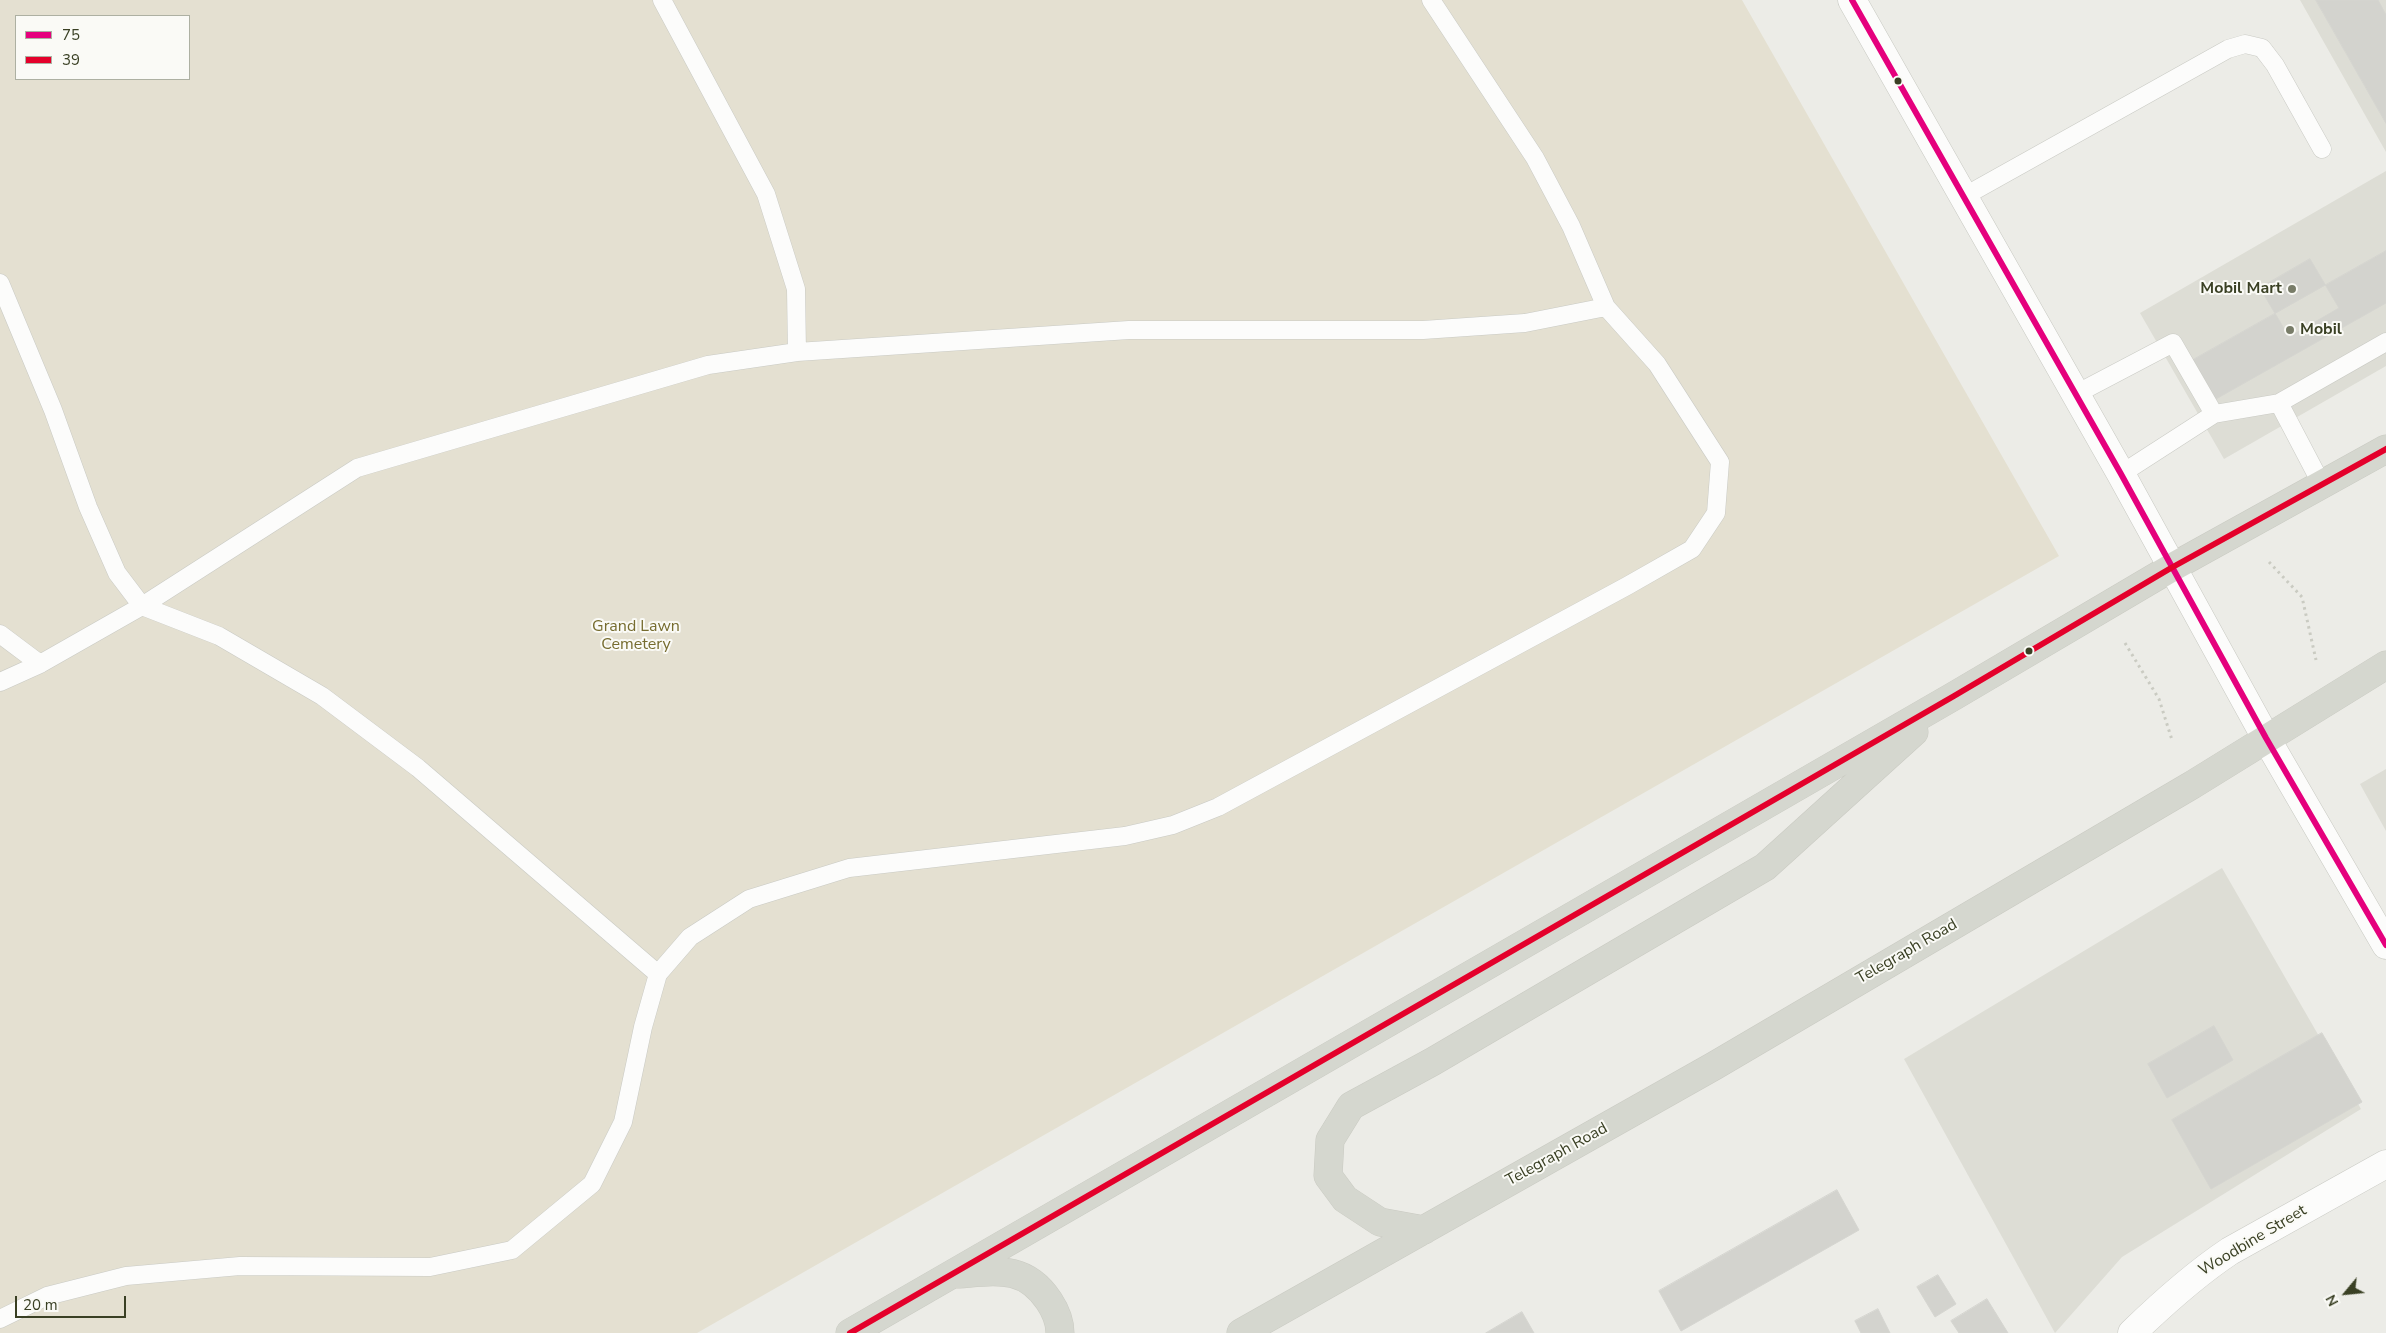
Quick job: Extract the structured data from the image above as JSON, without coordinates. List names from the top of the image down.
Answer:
{
  "streets": {
    "main road": ["Telegraph Road", "Woodbine Street"]
  },
  "parks": ["Grand Lawn Cemetery"],
  "places": ["Mobil Mart", "Mobil"],
  "lines": ["transit line 75", "transit line 39"],
  "legend": ["75", "39"],
  "scale_bar": "20 m",
  "north": "bottom left"
}
